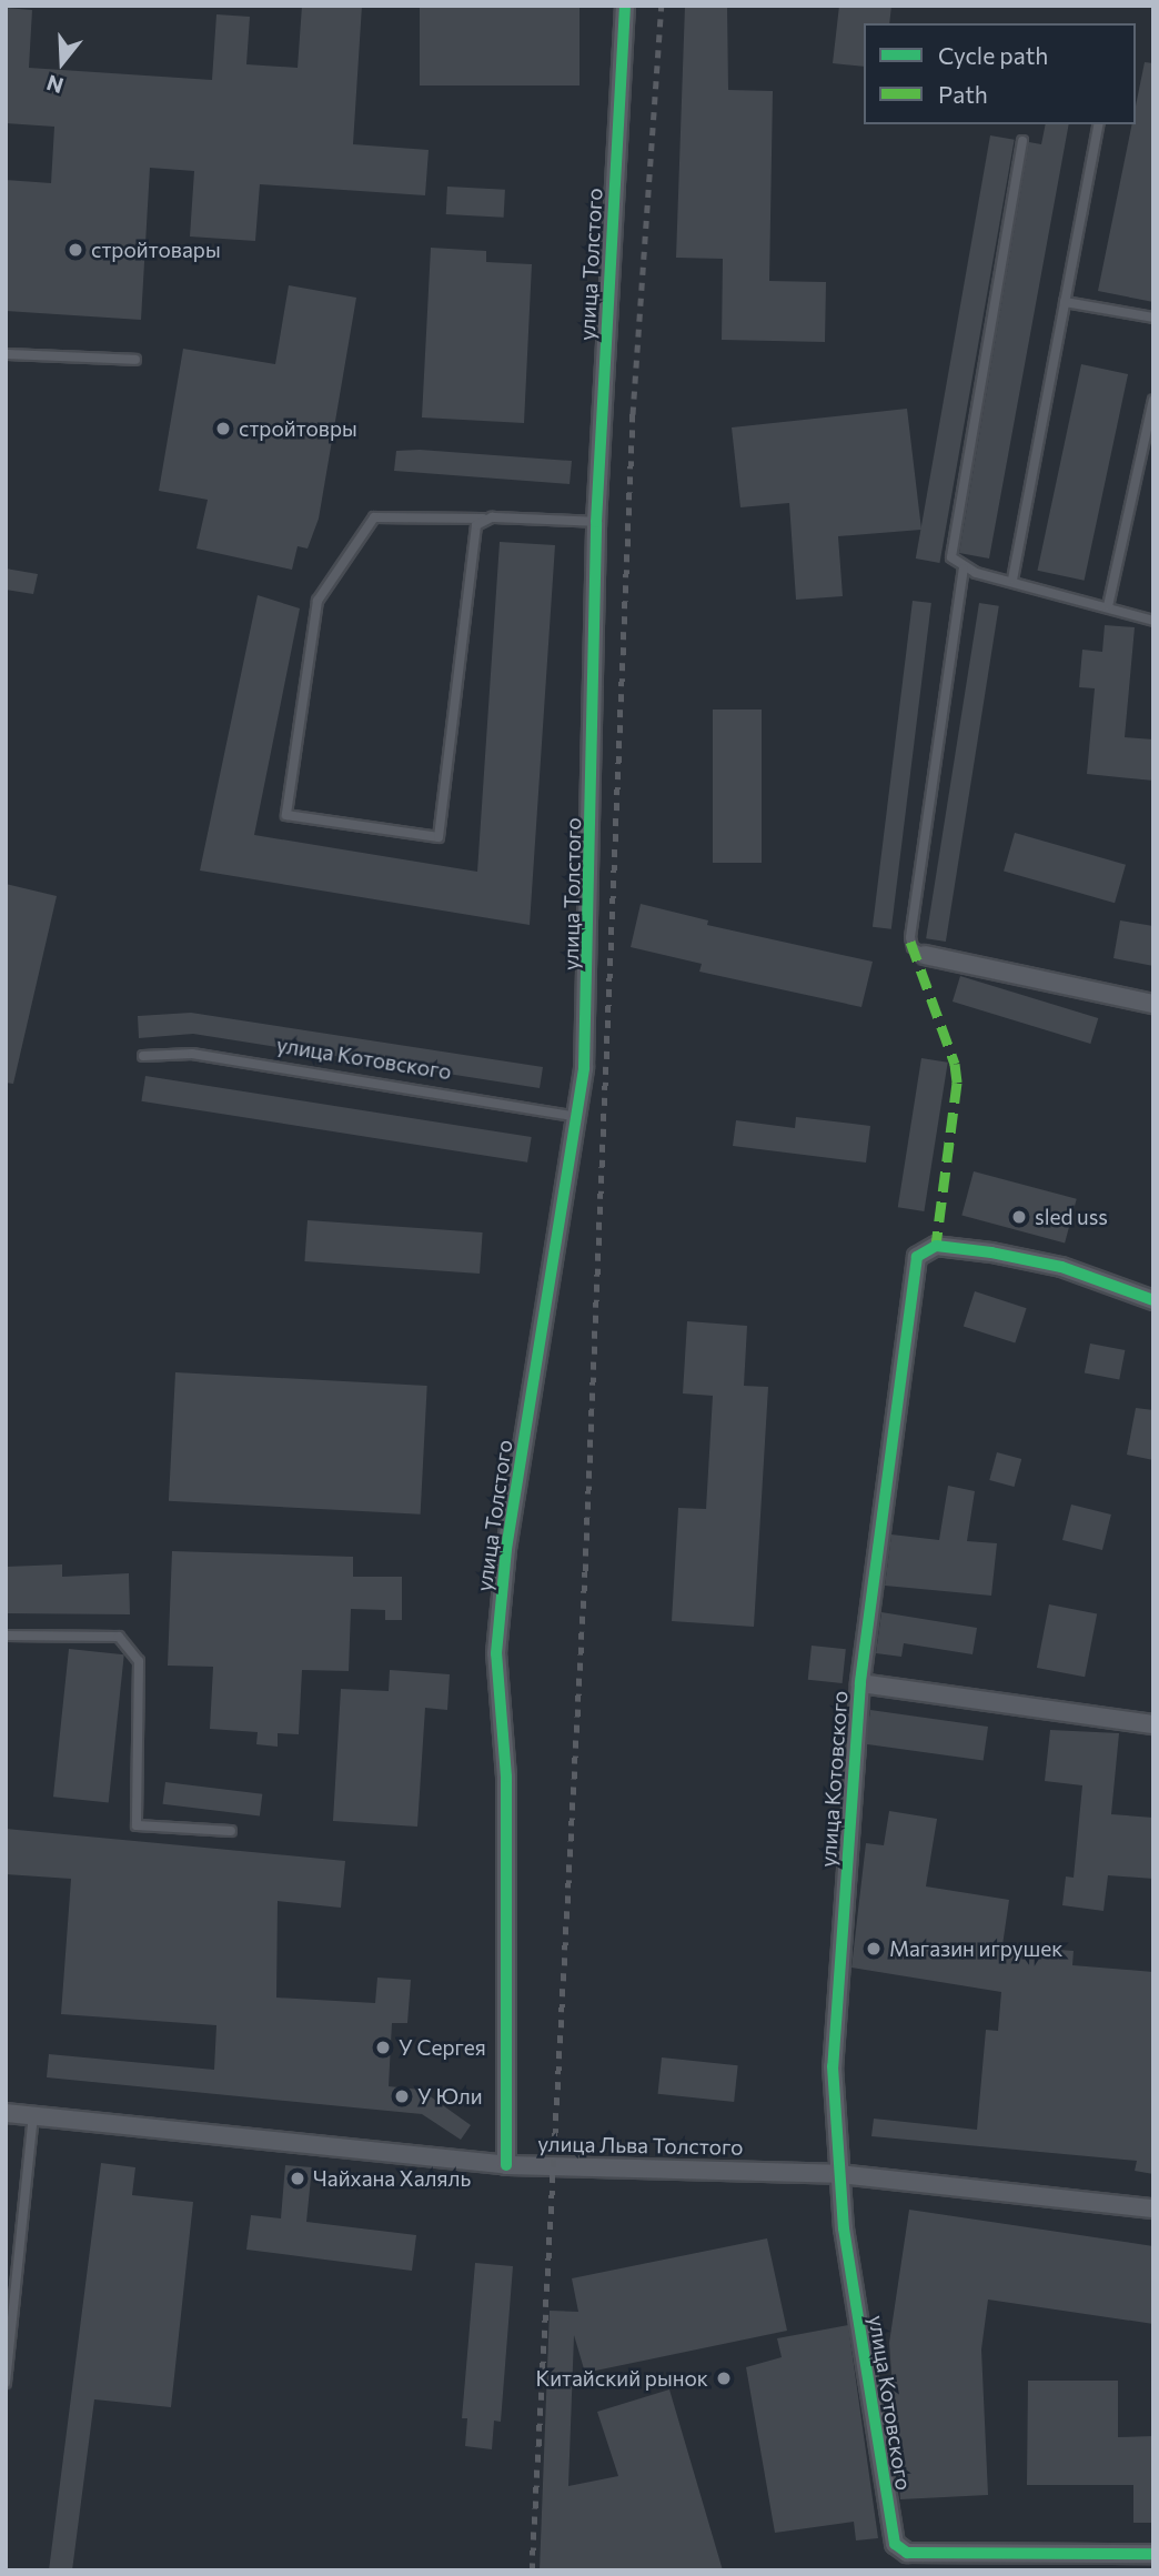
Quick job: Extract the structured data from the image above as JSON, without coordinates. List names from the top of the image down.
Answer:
{
  "streets": {
    "street": ["улица Толстого", "улица Котовского", "улица Льва Толстого"]
  },
  "crossings": [
    ["улица Толстого", "улица Котовского"],
    ["улица Толстого", "улица Льва Толстого"],
    ["улица Котовского", "улица Льва Толстого"]
  ],
  "places": [
    "стройтовары",
    "стройтовры",
    "sled uss",
    "Магазин игрушек",
    "У Сергея",
    "У Юли",
    "Чайхана Халяль",
    "Китайский рынок"
  ],
  "legend": ["Cycle path", "Path"],
  "north": "bottom"
}
